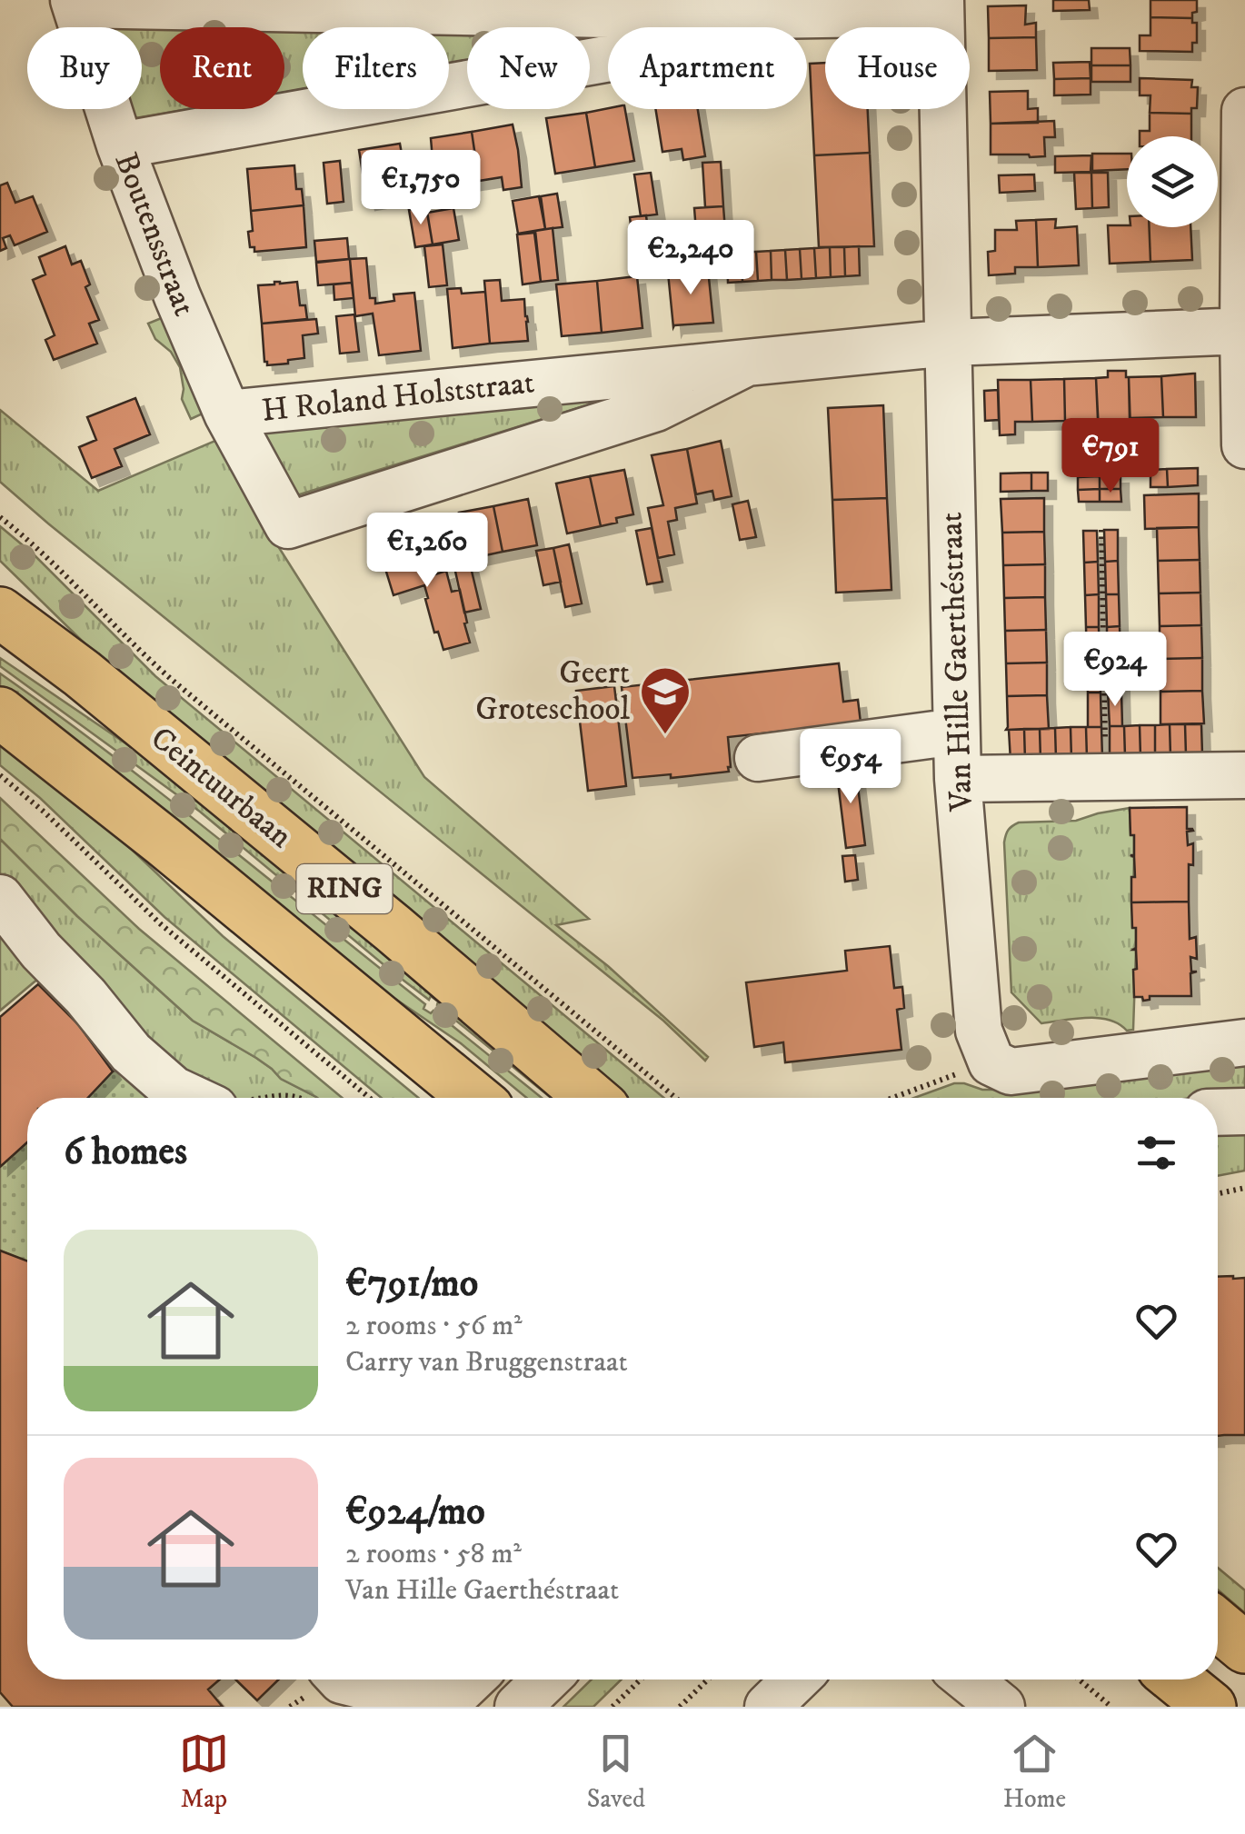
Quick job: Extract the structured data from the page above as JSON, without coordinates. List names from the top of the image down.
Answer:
{
  "streets": {
    "main road": ["Ceintuurbaan", "RING"],
    "street": ["Boutensstraat", "H Roland Holststraat", "Van Hille Gaerthéstraat"]
  },
  "crossings": [
    ["Boutensstraat", "H Roland Holststraat"],
    ["H Roland Holststraat", "Van Hille Gaerthéstraat"]
  ],
  "places": {
    "school or university": ["Geert Groteschool"]
  },
  "page": {
    "chip": [
      "Buy",
      "Rent",
      "Filters",
      "New",
      "Apartment",
      "House"
    ],
    "price": [
      "€1,750",
      "€2,240",
      "€791",
      "€1,260",
      "€924",
      "€954"
    ],
    "heading": "6 homes",
    "list": [
      {
        "name": "€791/mo",
        "note": "2 rooms · 56 m² · Carry van Bruggenstraat"
      },
      {
        "name": "€924/mo",
        "note": "2 rooms · 58 m² · Van Hille Gaerthéstraat"
      }
    ],
    "tabs": ["Map", "Saved", "Home"]
  }
}
